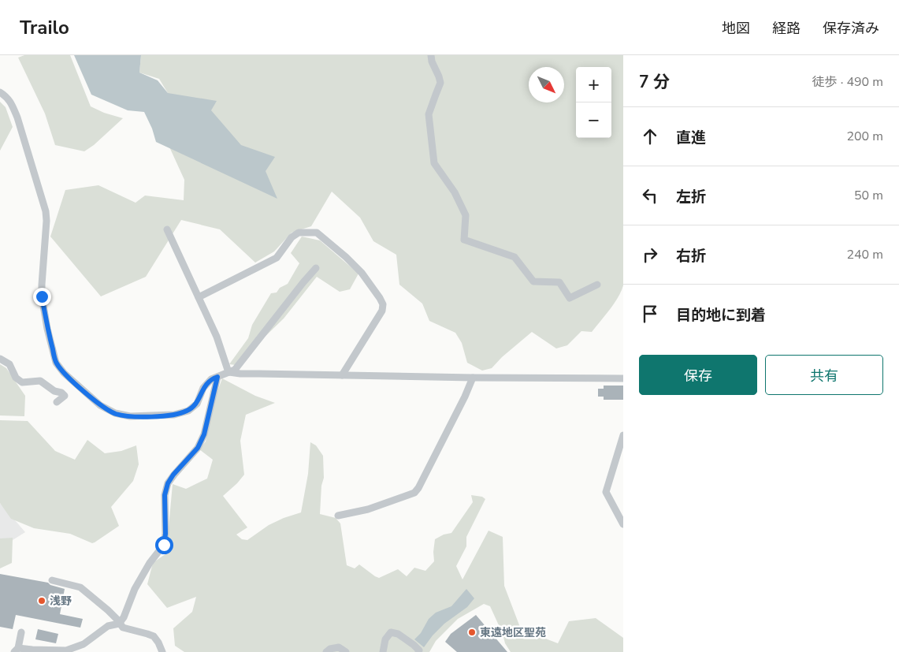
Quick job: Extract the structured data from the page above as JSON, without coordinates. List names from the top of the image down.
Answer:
{
  "places": ["浅野", "東遠地区聖苑"],
  "north": "bottom right",
  "page": {
    "header": "Trailo",
    "nav": ["地図", "経路", "保存済み"],
    "heading": ["7 分", "徒歩 · 490 m"],
    "map_buttons": ["+", "−"],
    "list": [
      ["直進", "200 m"],
      ["左折", "50 m"],
      ["右折", "240 m"],
      "目的地に到着"
    ],
    "buttons": ["保存", "共有"]
  }
}
